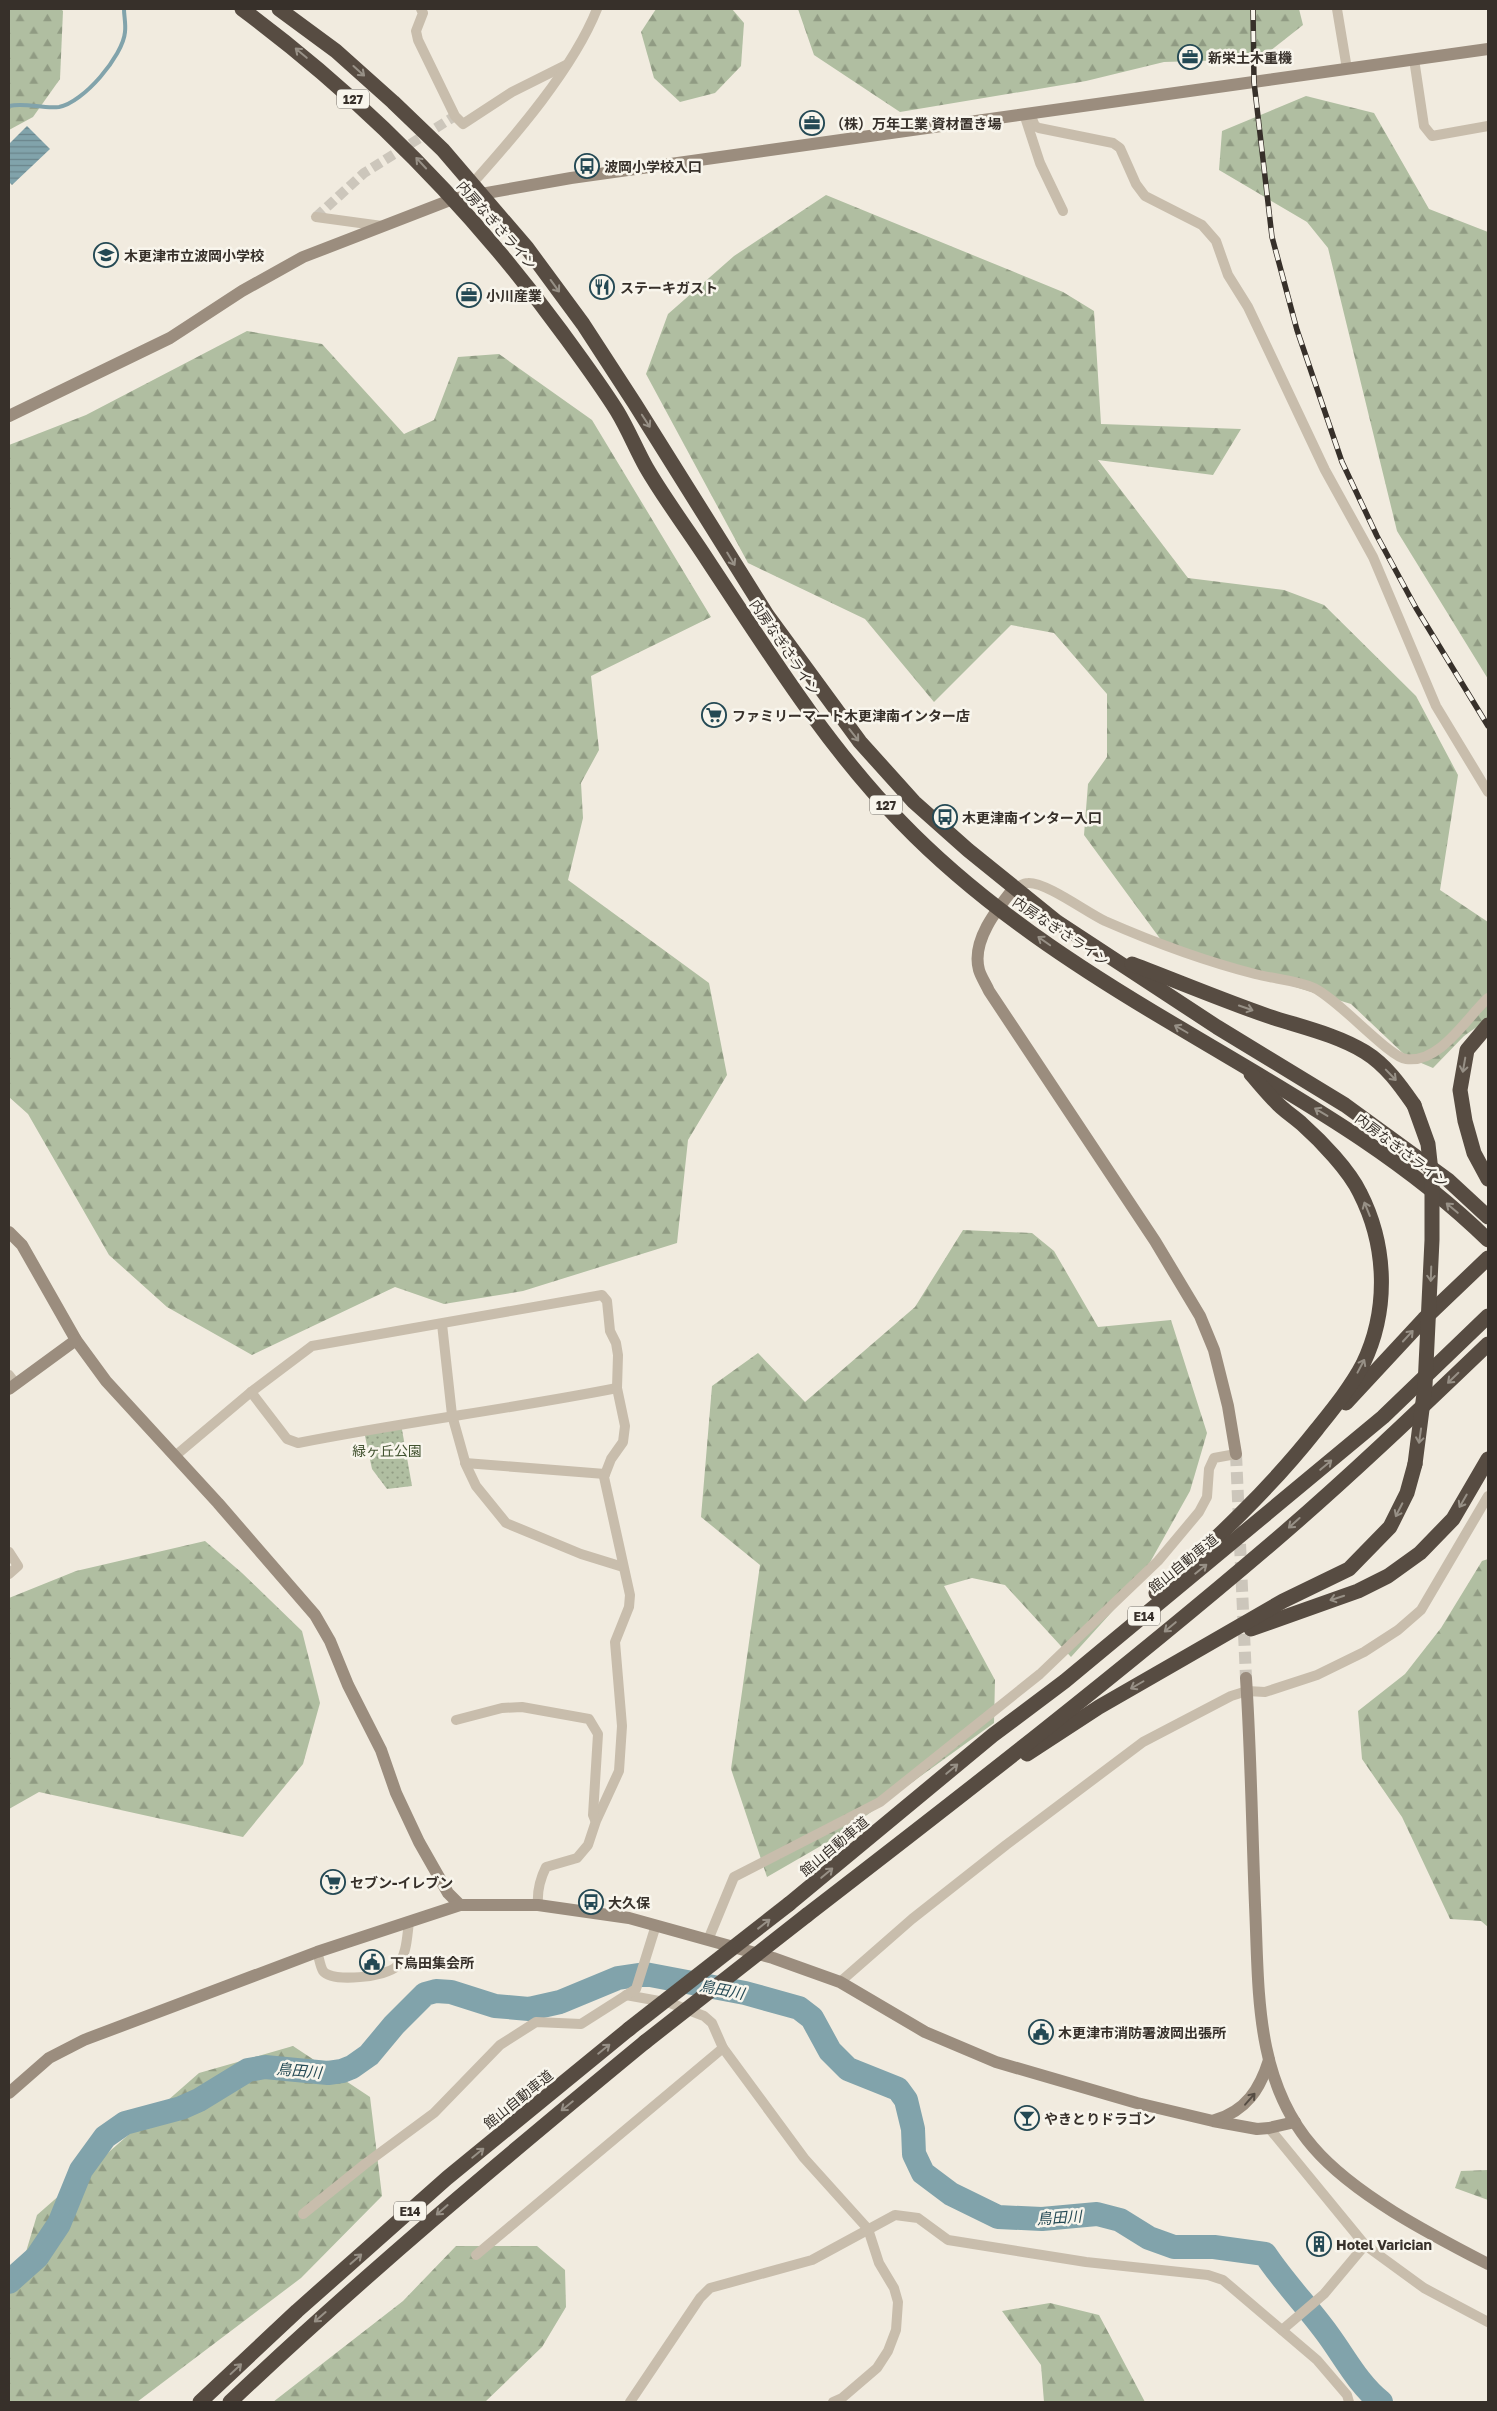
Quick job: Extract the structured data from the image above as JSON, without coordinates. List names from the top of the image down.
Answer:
{
  "streets": {
    "highway": [
      "127",
      "内房なぎさライン",
      "館山自動車道",
      "E14"
    ]
  },
  "water": ["鳥田川"],
  "parks": ["緑ヶ丘公園"],
  "places": {
    "office": ["新栄土木重機", "（株）万年工業 資材置き場", "小川産業"],
    "bus stop": ["波岡小学校入口", "木更津南インター入口", "大久保"],
    "school or university": ["木更津市立波岡小学校"],
    "restaurant": ["ステーキガスト"],
    "supermarket": ["ファミリーマート木更津南インター店", "セブン-イレブン"],
    "public building": ["下烏田集会所", "木更津市消防署波岡出張所"],
    "bar": ["やきとりドラゴン"],
    "building": ["Hotel Varician"]
  }
}
